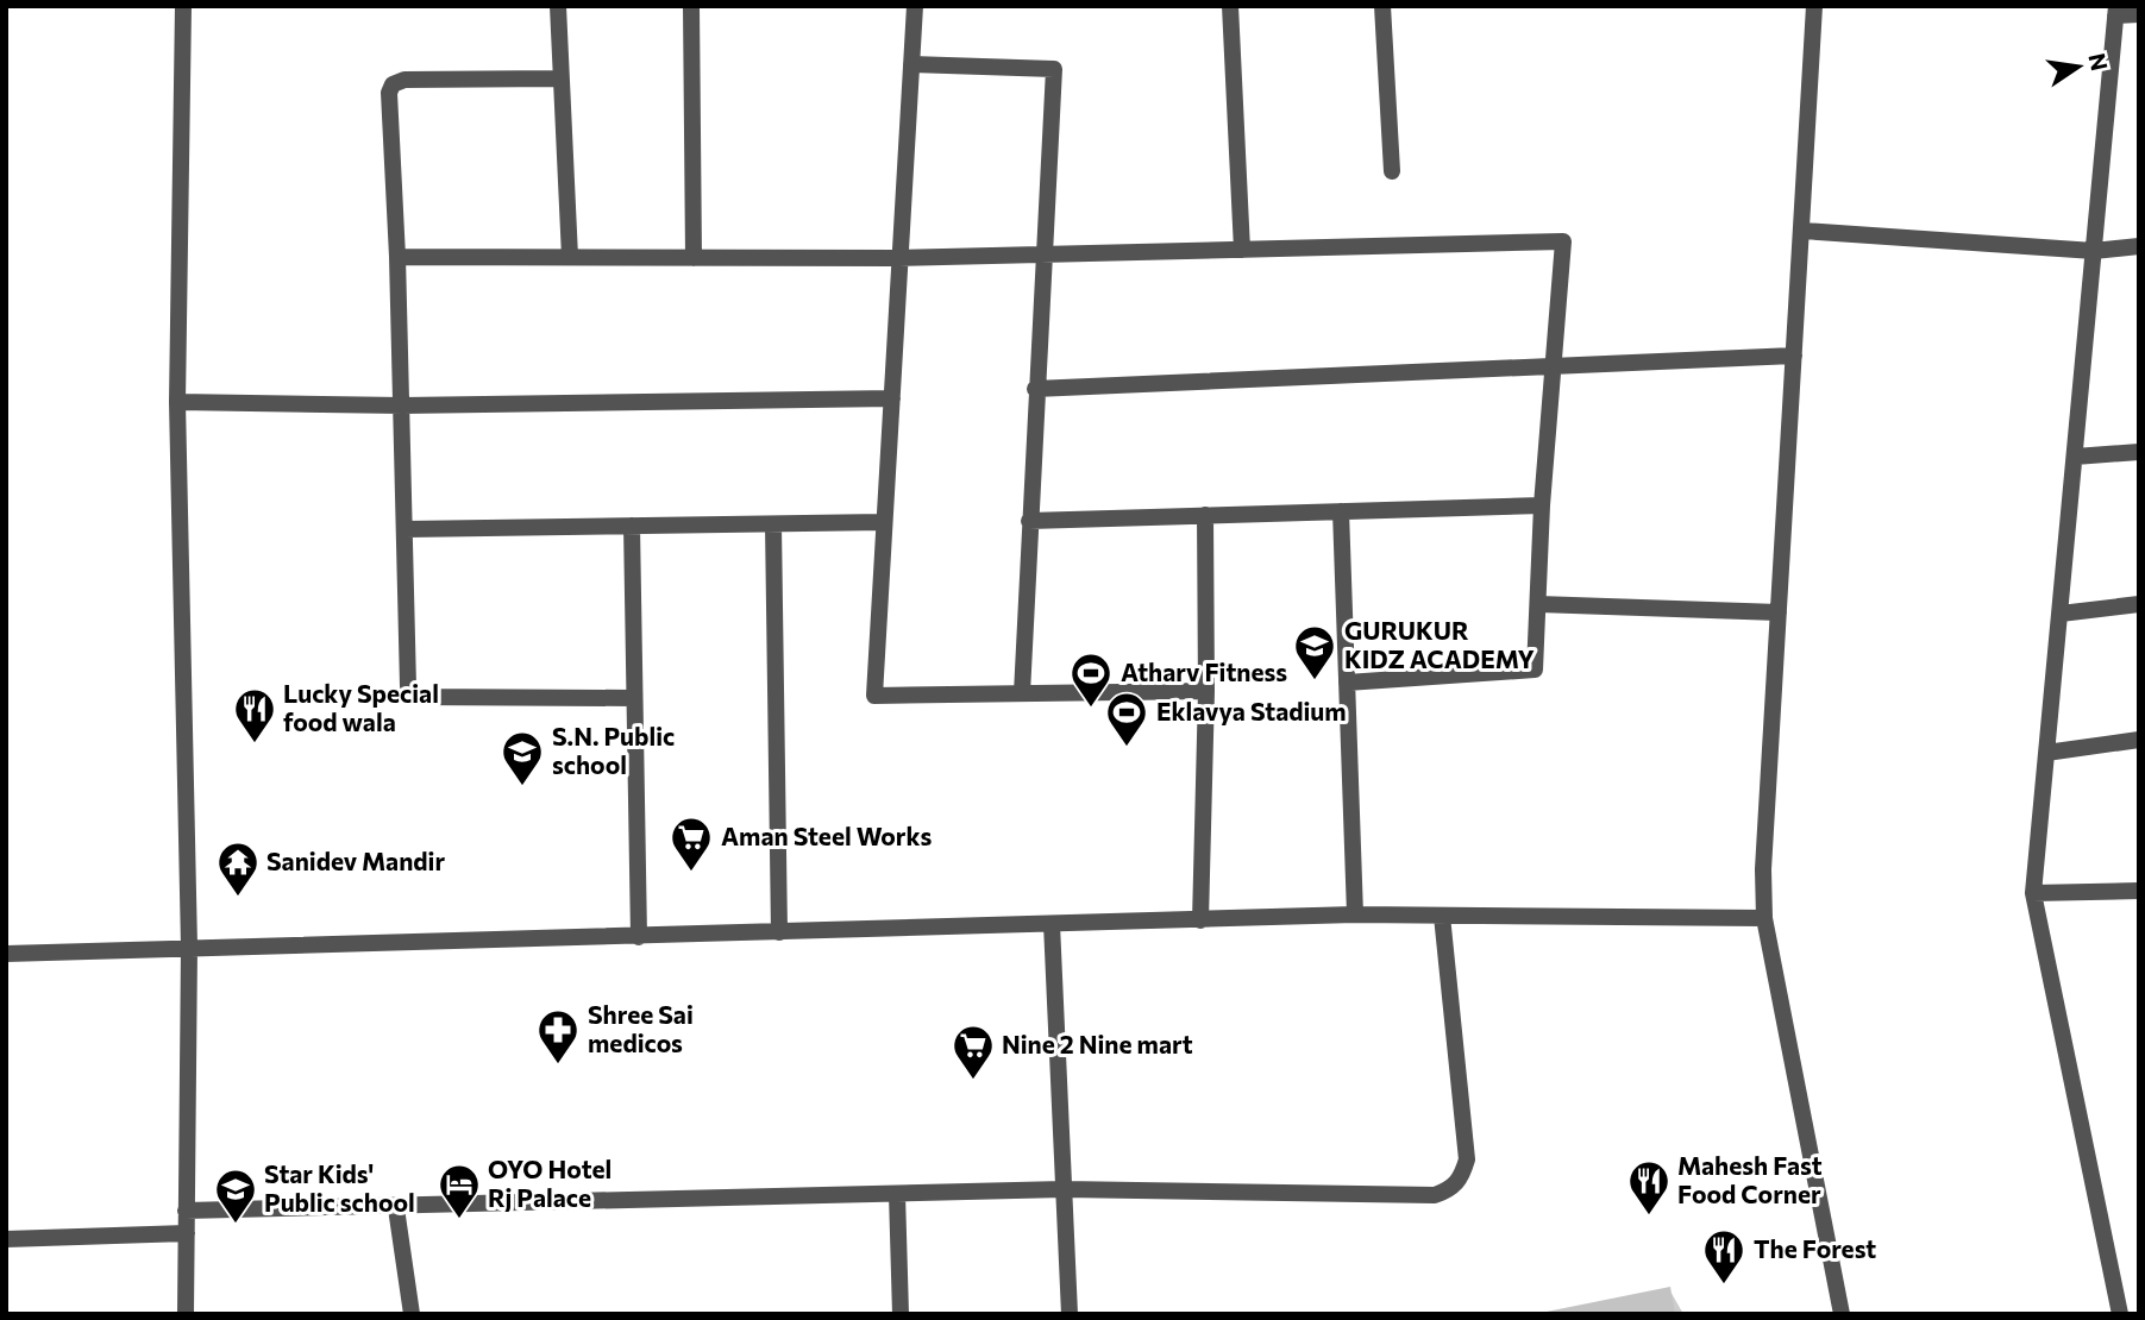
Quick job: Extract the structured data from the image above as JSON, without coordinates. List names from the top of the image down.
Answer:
{
  "places": {
    "school or university": ["GURUKUR KIDZ ACADEMY", "S.N. Public school", "Star Kids' Public school"],
    "sports": ["Atharv Fitness", "Eklavya Stadium"],
    "restaurant": ["Lucky Special food wala", "Mahesh Fast Food Corner", "The Forest"],
    "supermarket": ["Aman Steel Works", "Nine 2 Nine mart"],
    "temple": ["Sanidev Mandir"],
    "pharmacy": ["Shree Sai medicos"],
    "hotel": ["OYO Hotel Rj Palace"]
  },
  "north": "right"
}
